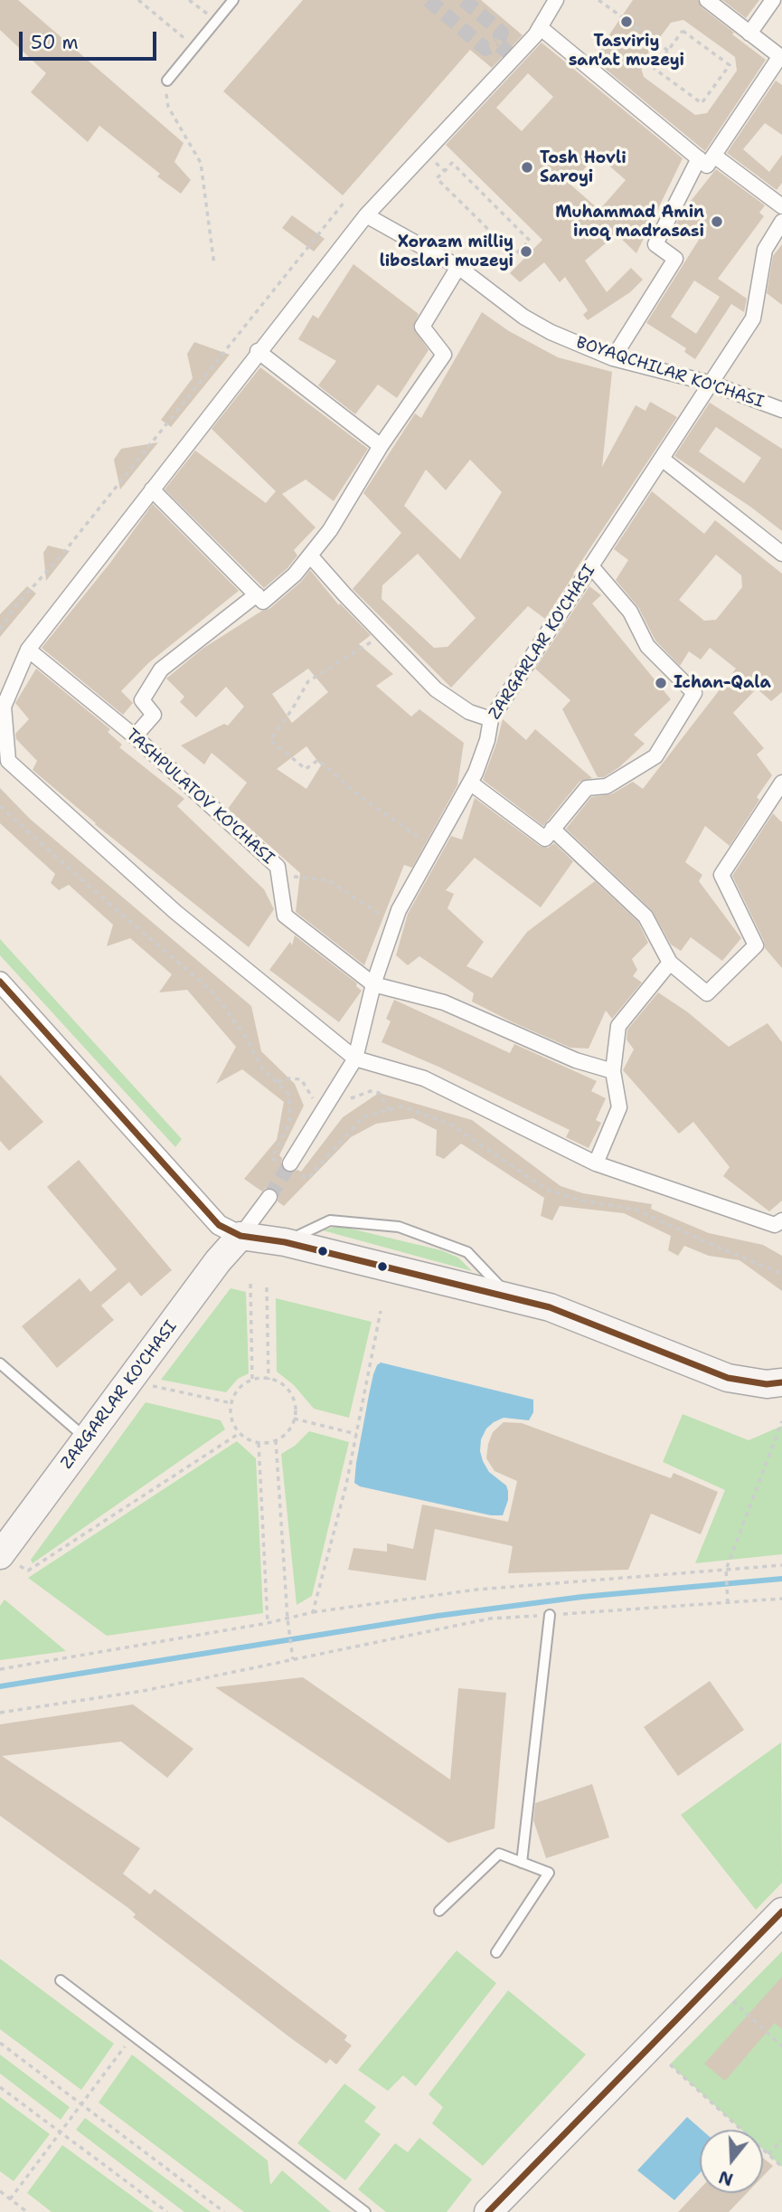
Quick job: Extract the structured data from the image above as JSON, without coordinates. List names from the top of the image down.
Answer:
{
  "streets": {
    "main road": ["ZARGARLAR KO'CHASI"],
    "street": ["BOYAQCHILAR KO'CHASI", "TASHPULATOV KO'CHASI"]
  },
  "crossings": [
    ["BOYAQCHILAR KO'CHASI", "ZARGARLAR KO'CHASI"],
    ["ZARGARLAR KO'CHASI", "TASHPULATOV KO'CHASI"]
  ],
  "places": [
    "Tasviriy san'at muzeyi",
    "Tosh Hovli Saroyi",
    "Muhammad Amin inoq madrasasi",
    "Xorazm milliy liboslari muzeyi",
    "Ichan-Qala"
  ],
  "scale_bar": "50 m",
  "north": "bottom"
}
